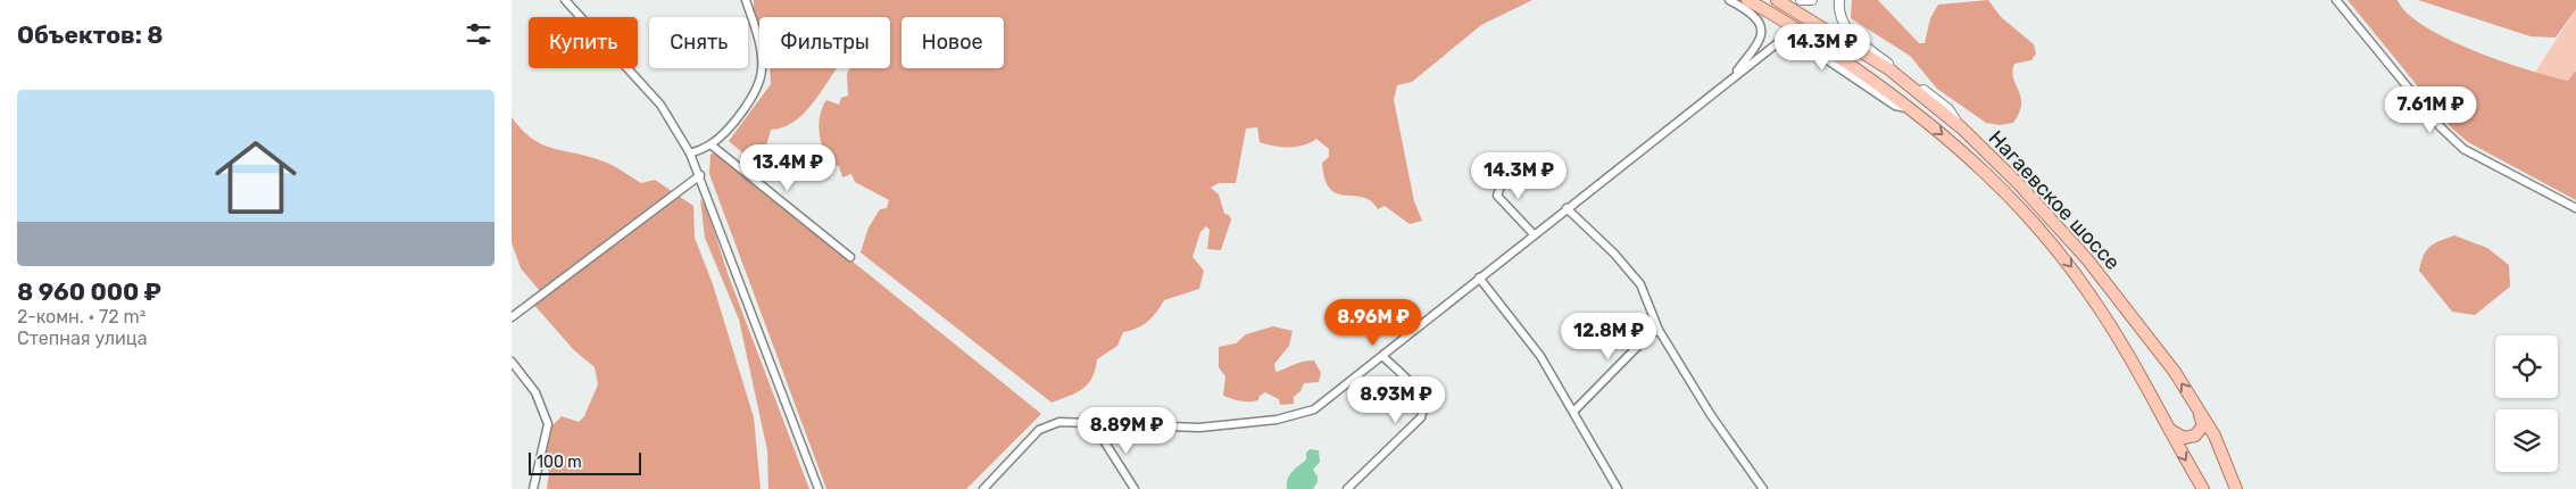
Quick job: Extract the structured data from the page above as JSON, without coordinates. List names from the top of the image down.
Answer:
{
  "streets": {
    "main road": ["Нагаевское шоссе"]
  },
  "scale_bar": "100 m",
  "page": {
    "heading": "Объектов: 8",
    "chip": [
      "Купить",
      "Снять",
      "Фильтры",
      "Новое"
    ],
    "price": [
      "14.3M ₽",
      "7.61M ₽",
      "13.4M ₽",
      "14.3M ₽",
      "8.96M ₽",
      "12.8M ₽",
      "8.93M ₽",
      "8.89M ₽"
    ],
    "list": [
      {
        "name": "8 960 000 ₽",
        "note": "2-комн. · 72 m² · Степная улица"
      }
    ],
    "scale": "100 m"
  }
}
